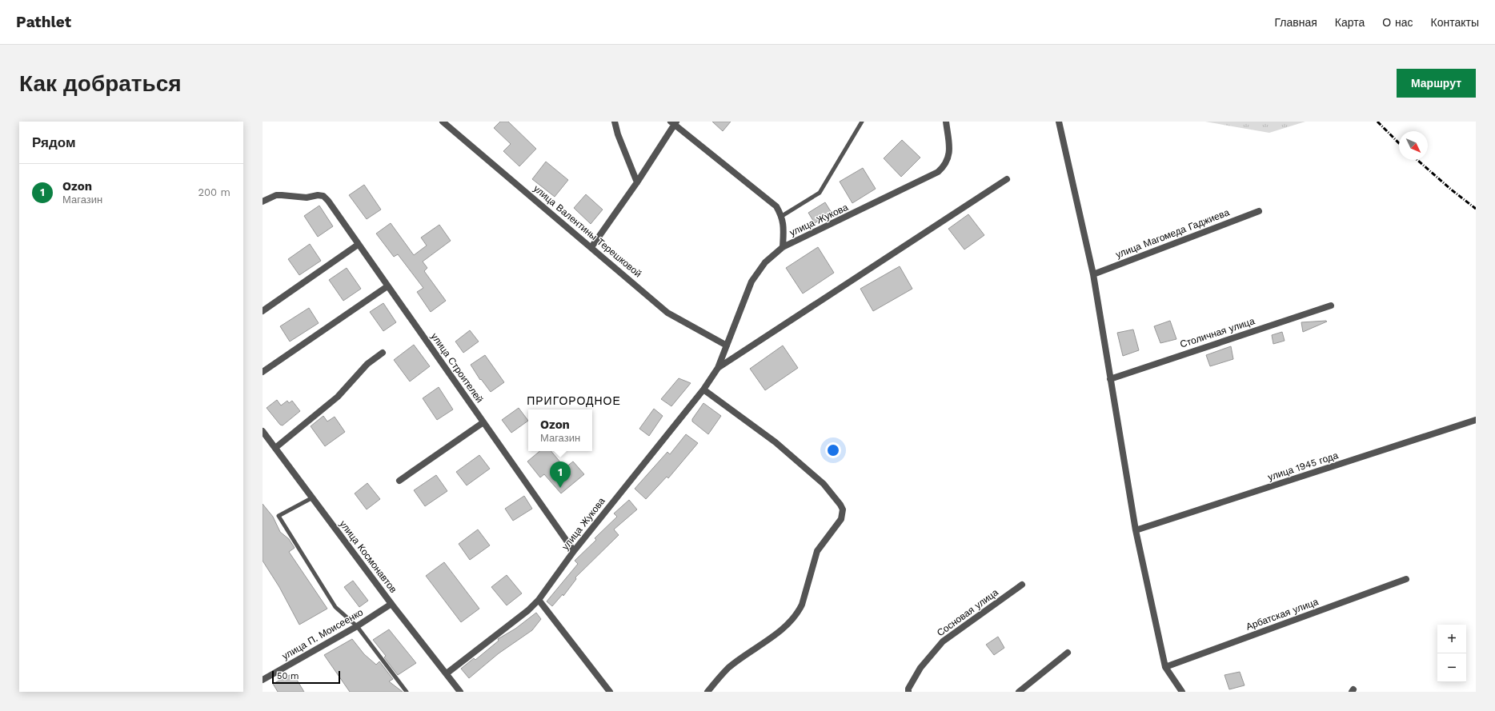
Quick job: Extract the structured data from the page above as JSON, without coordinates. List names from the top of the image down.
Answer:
{
  "streets": {
    "street": [
      "улица Жукова",
      "улица Валентины Терешковой",
      "улица Магомеда Гаджиева",
      "Столичная улица",
      "улица Строителей",
      "улица 1945 года",
      "улица Космонавтов",
      "Сосновая улица",
      "Арбатская улица",
      "улица П. Моисеенко"
    ]
  },
  "crossings": [
    ["улица Жукова", "улица Валентины Терешковой"],
    ["улица Жукова", "улица Строителей"],
    ["улица Жукова", "улица Космонавтов"],
    ["улица Космонавтов", "улица П. Моисеенко"]
  ],
  "districts": ["ПРИГОРОДНОЕ"],
  "scale_bar": "50 m",
  "north": "bottom right",
  "page": {
    "header": "Pathlet",
    "nav": [
      "Главная",
      "Карта",
      "О нас",
      "Контакты"
    ],
    "buttons": "Маршрут",
    "title": "Как добраться",
    "heading": "Рядом",
    "list": [
      {
        "mark": "1",
        "name": "Ozon",
        "note": "Магазин",
        "value": "200 m"
      }
    ],
    "popup": ["Ozon", "Магазин"],
    "pins": "1",
    "map_buttons": ["+", "−"],
    "scale": "50 m"
  }
}
